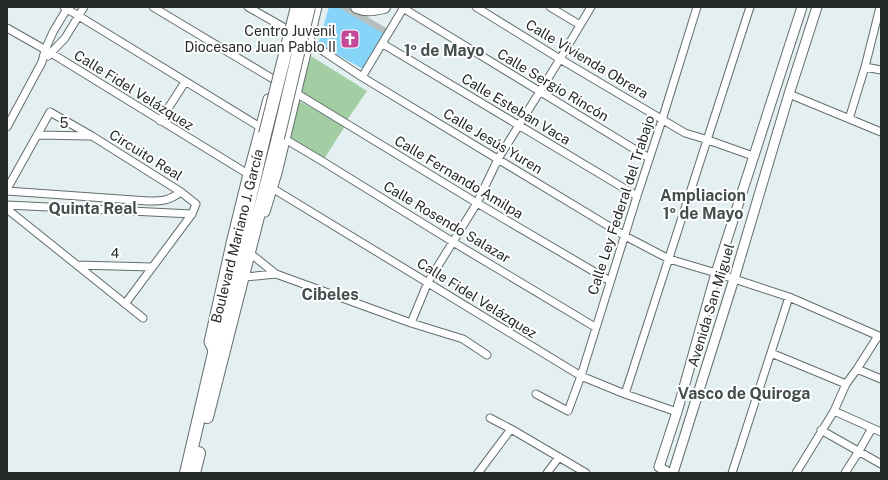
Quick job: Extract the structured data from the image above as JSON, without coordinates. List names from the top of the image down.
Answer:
{
  "streets": {
    "main road": ["Boulevard Mariano J. García"],
    "street": [
      "Calle Vivienda Obrera",
      "Calle Sergio Rincón",
      "Calle Fidel Velázquez",
      "Calle Esteban Vaca",
      "5",
      "Calle Jesús Yuren",
      "Circuito Real",
      "Calle Fernando Amilpa",
      "Calle Ley Federal del Trabajo",
      "Calle Rosendo Salazar",
      "4",
      "Avenida San Miguel"
    ]
  },
  "crossings": [
    ["Calle Vivienda Obrera", "Calle Ley Federal del Trabajo"],
    ["Calle Vivienda Obrera", "Avenida San Miguel"],
    ["Calle Sergio Rincón", "Calle Ley Federal del Trabajo"],
    ["Calle Fidel Velázquez", "Calle Ley Federal del Trabajo"],
    ["Calle Fidel Velázquez", "Avenida San Miguel"],
    ["Calle Esteban Vaca", "Calle Ley Federal del Trabajo"],
    ["5", "Circuito Real"],
    ["Calle Jesús Yuren", "Calle Ley Federal del Trabajo"],
    ["Calle Jesús Yuren", "Avenida San Miguel"],
    ["Calle Fernando Amilpa", "Calle Ley Federal del Trabajo"],
    ["Calle Ley Federal del Trabajo", "Calle Rosendo Salazar"],
    ["Calle Rosendo Salazar", "Boulevard Mariano J. García"]
  ],
  "districts": [
    "1º de Mayo",
    "Ampliacion 1º de Mayo",
    "Quinta Real",
    "Cibeles",
    "Vasco de Quiroga"
  ],
  "places": {
    "church": ["Centro Juvenil Diocesano Juan Pablo II"]
  }
}
